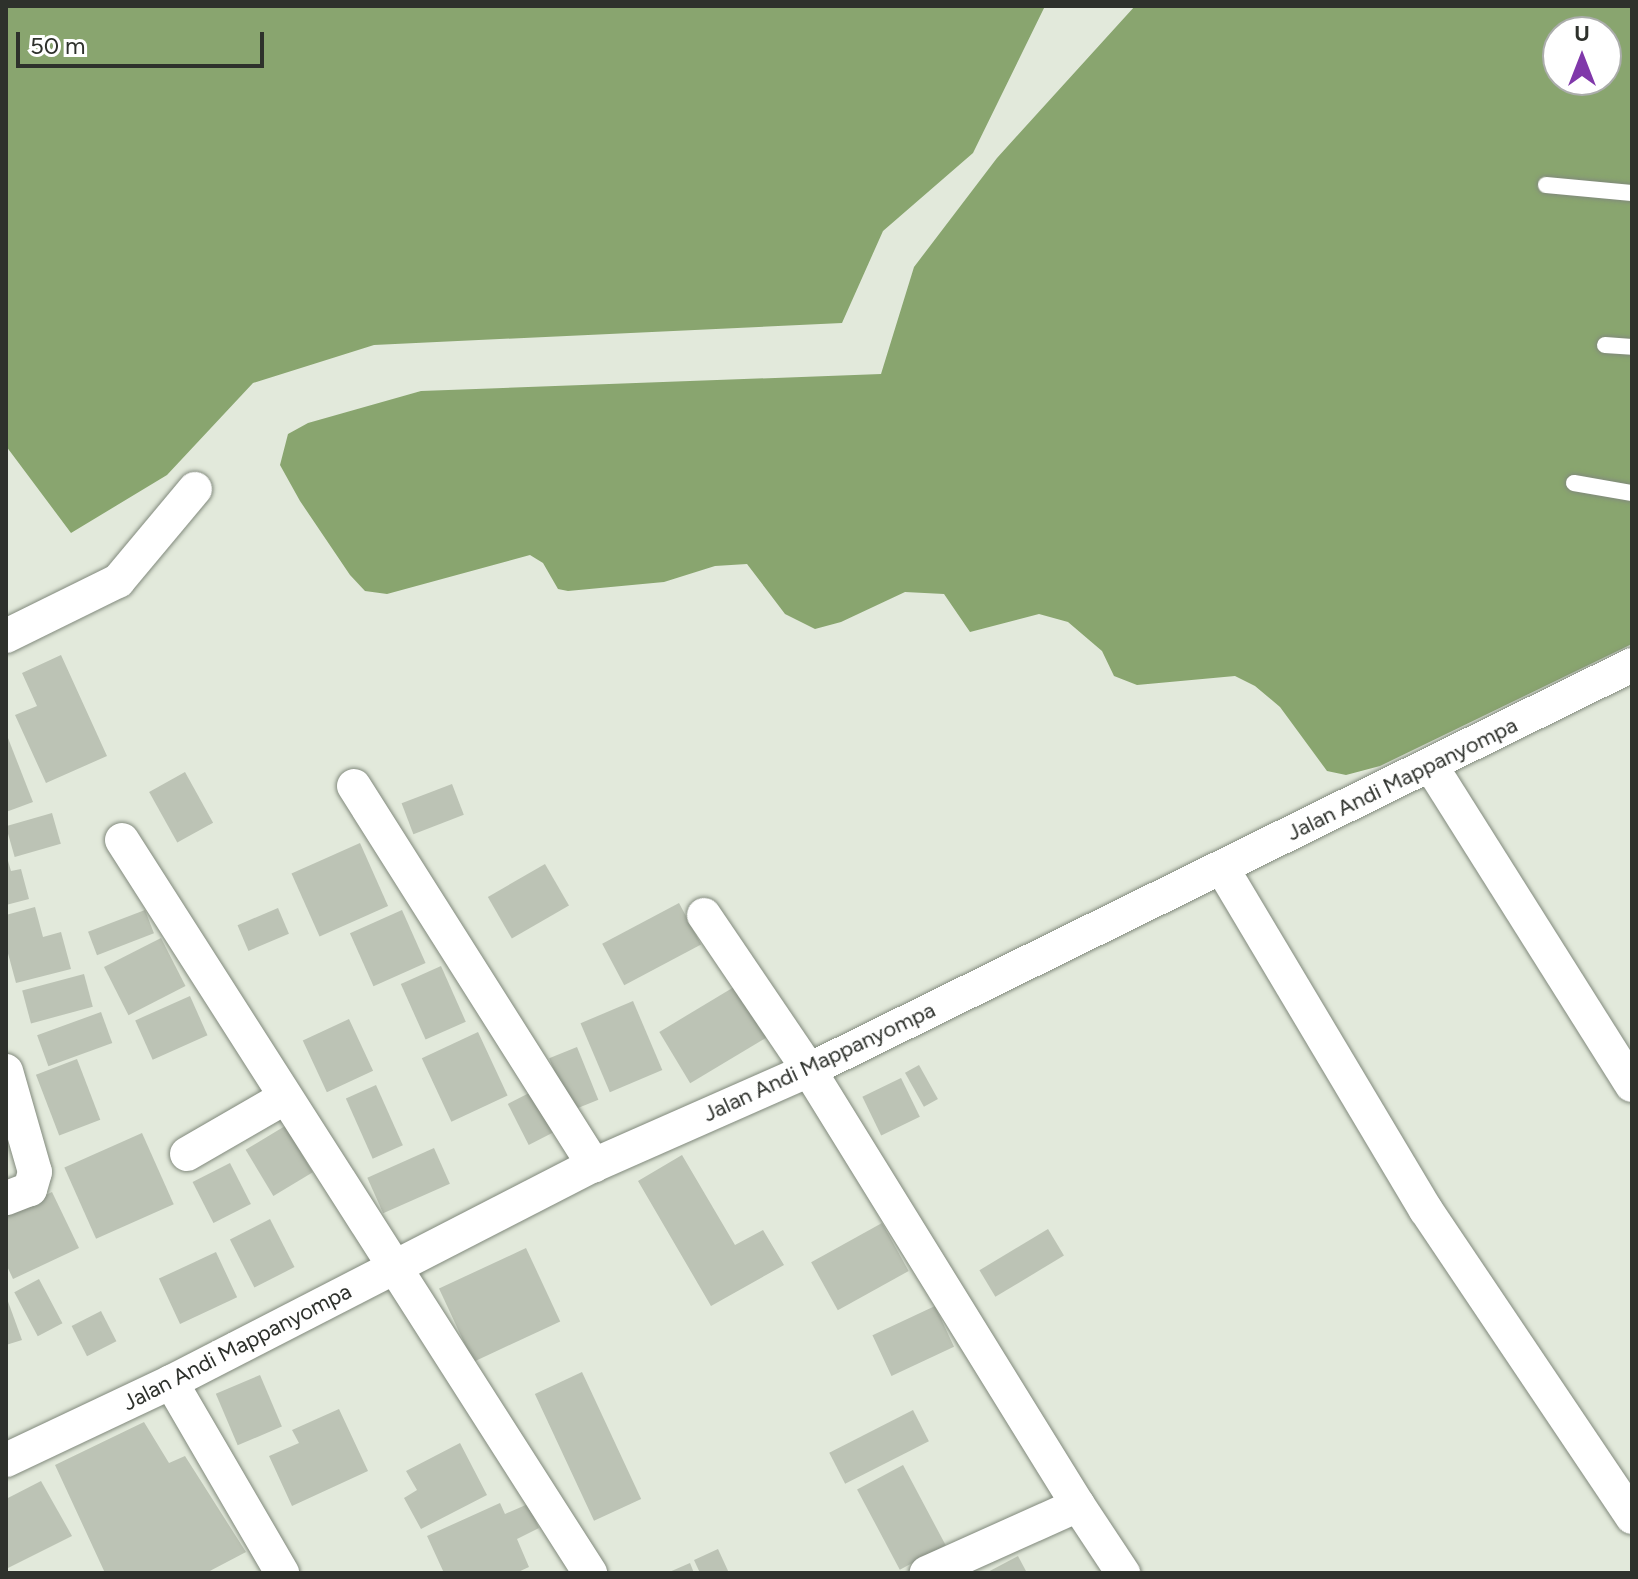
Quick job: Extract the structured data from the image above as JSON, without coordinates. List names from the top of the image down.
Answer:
{
  "streets": {
    "street": ["Jalan Andi Mappanyompa"]
  },
  "scale_bar": "50 m",
  "north": "top"
}
